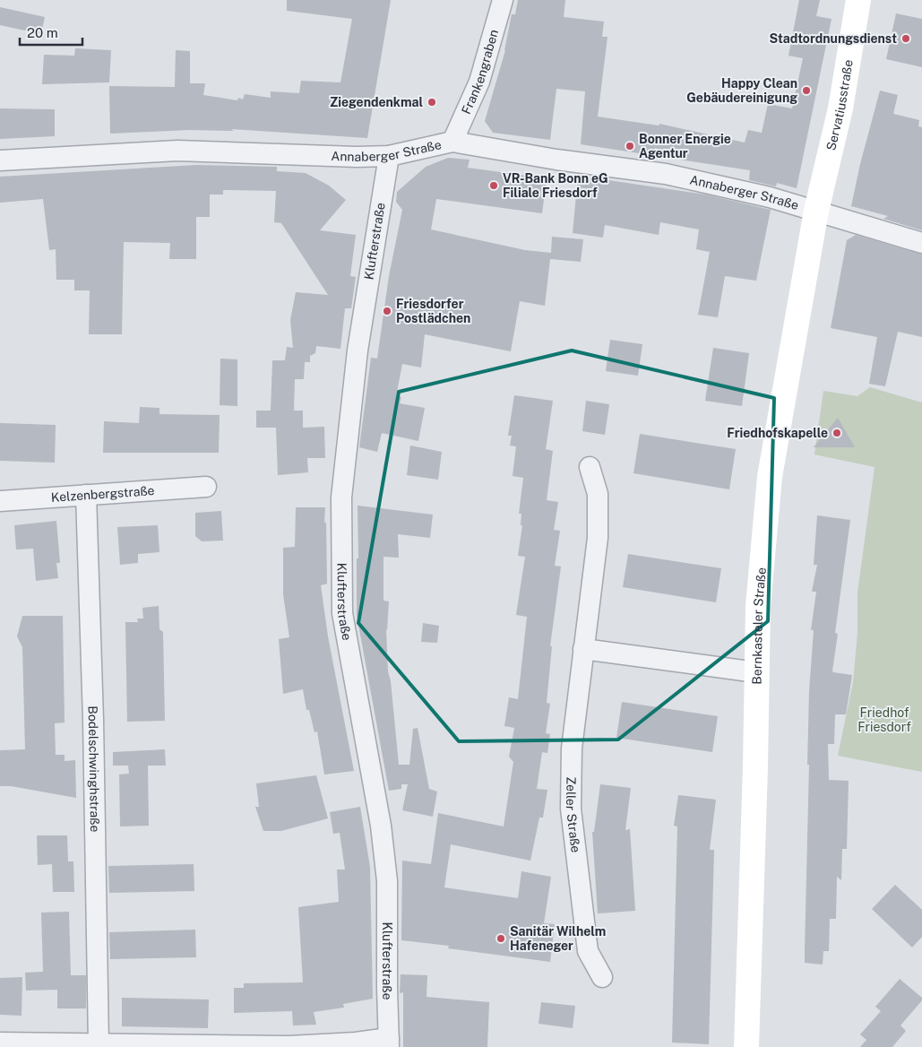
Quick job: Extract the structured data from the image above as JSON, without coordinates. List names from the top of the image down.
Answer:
{
  "streets": {
    "street": [
      "Frankengraben",
      "Servatiusstraße",
      "Annaberger Straße",
      "Klufterstraße",
      "Kelzenbergstraße",
      "Bernkasteler Straße",
      "Bodelschwinghstraße",
      "Zeller Straße"
    ]
  },
  "crossings": [
    ["Frankengraben", "Annaberger Straße"],
    ["Servatiusstraße", "Annaberger Straße"],
    ["Servatiusstraße", "Bernkasteler Straße"],
    ["Annaberger Straße", "Klufterstraße"],
    ["Annaberger Straße", "Bernkasteler Straße"],
    ["Kelzenbergstraße", "Bodelschwinghstraße"]
  ],
  "parks": ["Friedhof Friesdorf"],
  "places": [
    "Stadtordnungsdienst",
    "Happy Clean Gebäudereinigung",
    "Ziegendenkmal",
    "Bonner Energie Agentur",
    "VR-Bank Bonn eG Filiale Friesdorf",
    "Friesdorfer Postlädchen",
    "Friedhofskapelle",
    "Sanitär Wilhelm Hafeneger"
  ],
  "scale_bar": "20 m"
}
